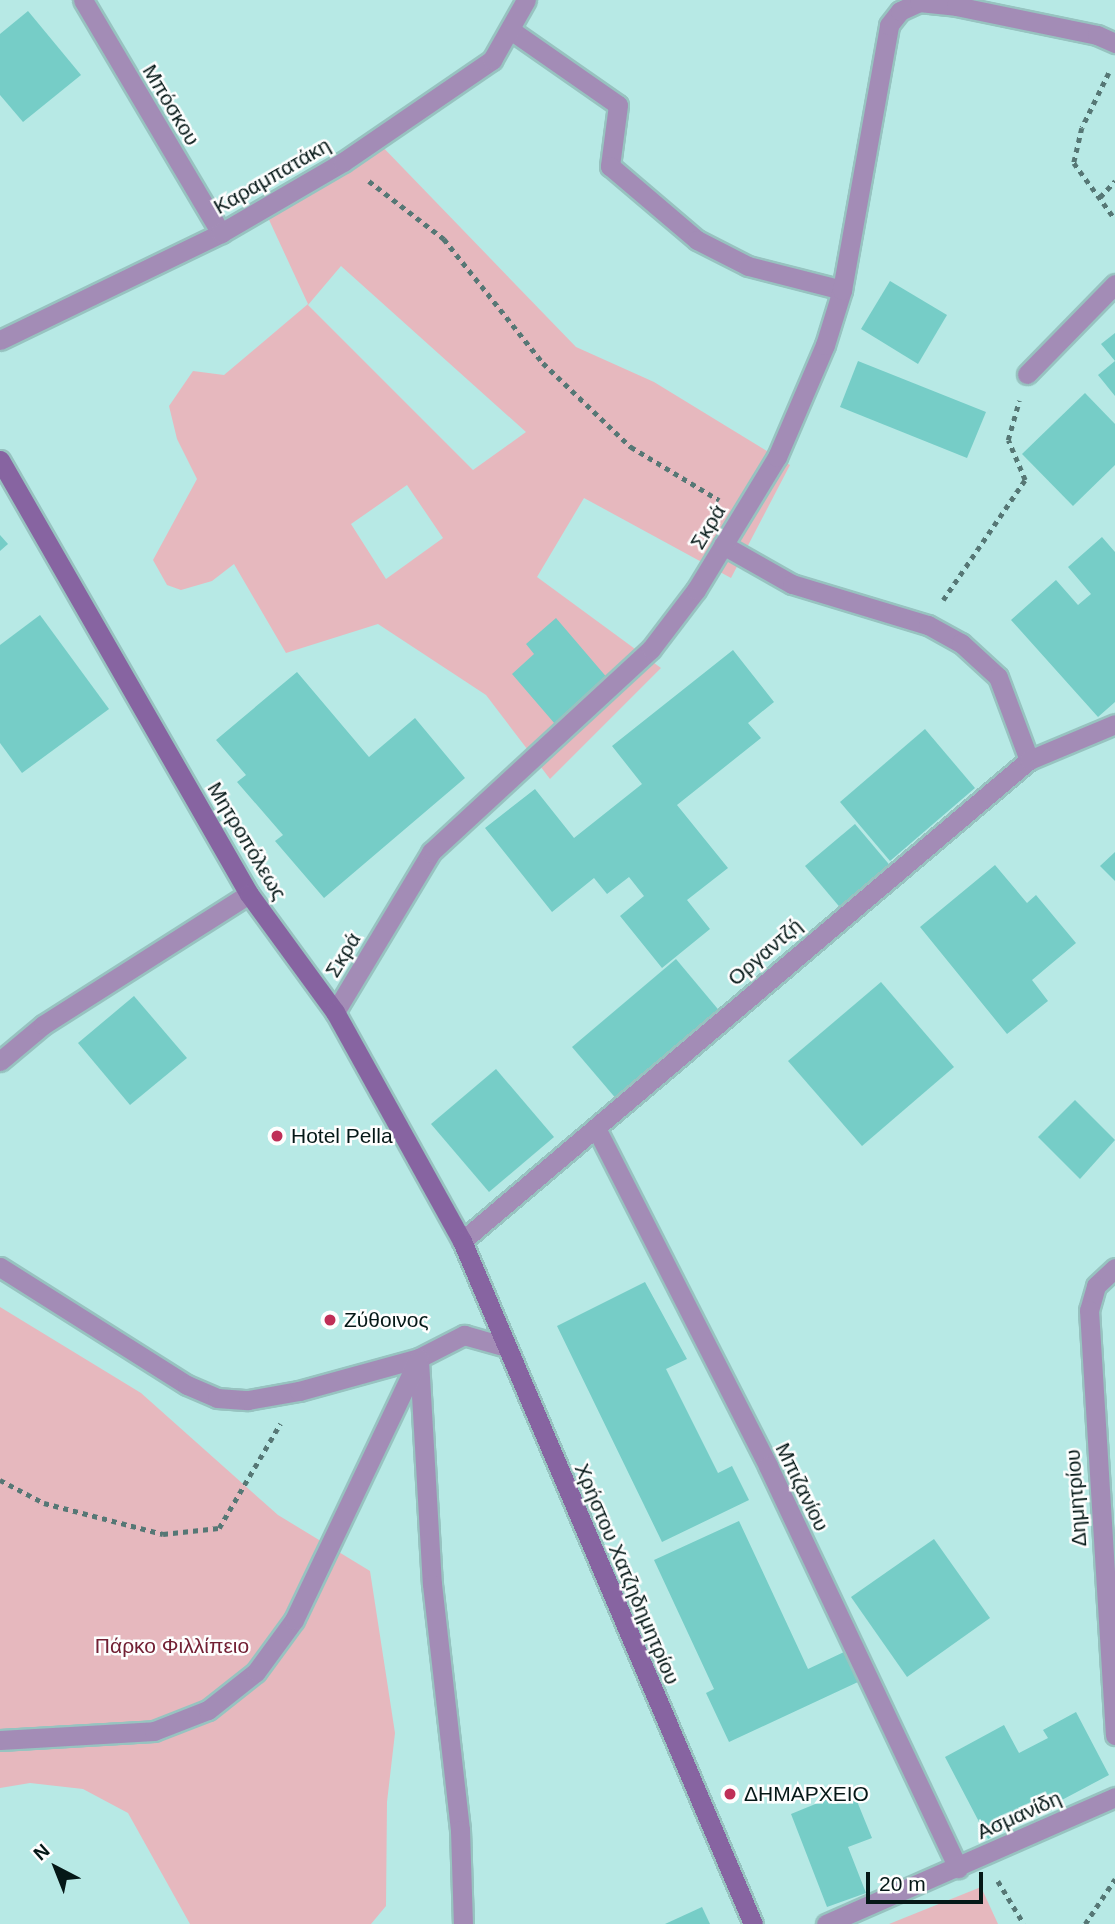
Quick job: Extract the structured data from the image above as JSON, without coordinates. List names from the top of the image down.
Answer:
{
  "streets": {
    "main road": ["Μητροπόλεως", "Χρήστου Χατζηδημητρίου"],
    "street": [
      "Μπόσκου",
      "Καραμπατάκη",
      "Σκρά",
      "Οργαντζή",
      "Μπιζανίου",
      "Δημητρίου",
      "Ασμανίδη"
    ]
  },
  "crossings": [
    ["Μπόσκου", "Καραμπατάκη"],
    ["Σκρά", "Μητροπόλεως"],
    ["Μητροπόλεως", "Οργαντζή"],
    ["Μητροπόλεως", "Χρήστου Χατζηδημητρίου"],
    ["Οργαντζή", "Μπιζανίου"],
    ["Οργαντζή", "Χρήστου Χατζηδημητρίου"],
    ["Μπιζανίου", "Ασμανίδη"]
  ],
  "parks": ["Πάρκο Φιλλίπειο"],
  "places": ["Hotel Pella", "Ζύθοινος", "ΔΗΜΑΡΧΕΙΟ"],
  "scale_bar": "20 m",
  "north": "top left"
}
